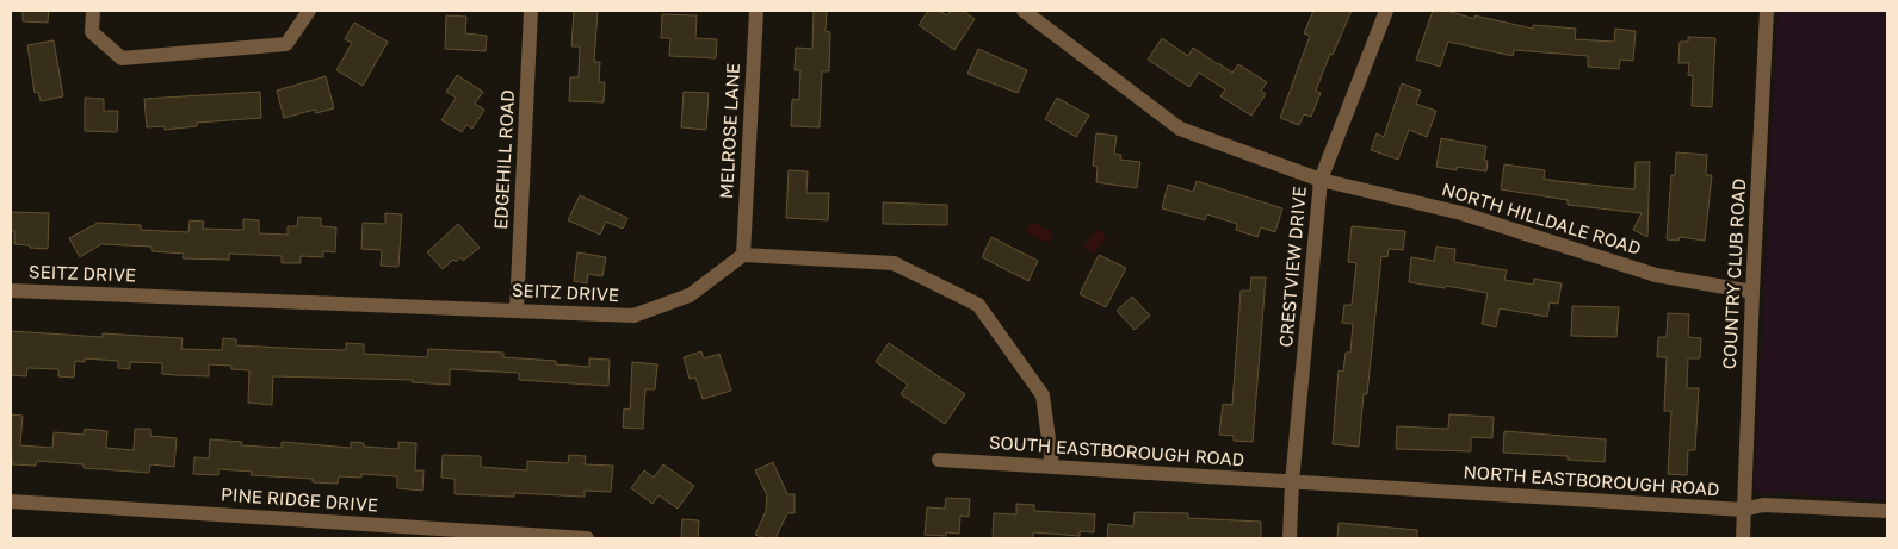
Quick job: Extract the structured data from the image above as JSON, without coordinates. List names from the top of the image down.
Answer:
{
  "streets": {
    "street": [
      "MELROSE LANE",
      "EDGEHILL ROAD",
      "NORTH HILLDALE ROAD",
      "CRESTVIEW DRIVE",
      "SEITZ DRIVE",
      "COUNTRY CLUB ROAD",
      "SOUTH EASTBOROUGH ROAD",
      "NORTH EASTBOROUGH ROAD",
      "PINE RIDGE DRIVE"
    ]
  },
  "crossings": [
    ["MELROSE LANE", "SEITZ DRIVE"],
    ["EDGEHILL ROAD", "SEITZ DRIVE"],
    ["NORTH HILLDALE ROAD", "CRESTVIEW DRIVE"],
    ["NORTH HILLDALE ROAD", "COUNTRY CLUB ROAD"],
    ["CRESTVIEW DRIVE", "SOUTH EASTBOROUGH ROAD"],
    ["CRESTVIEW DRIVE", "NORTH EASTBOROUGH ROAD"],
    ["COUNTRY CLUB ROAD", "NORTH EASTBOROUGH ROAD"],
    ["SOUTH EASTBOROUGH ROAD", "NORTH EASTBOROUGH ROAD"]
  ]
}
